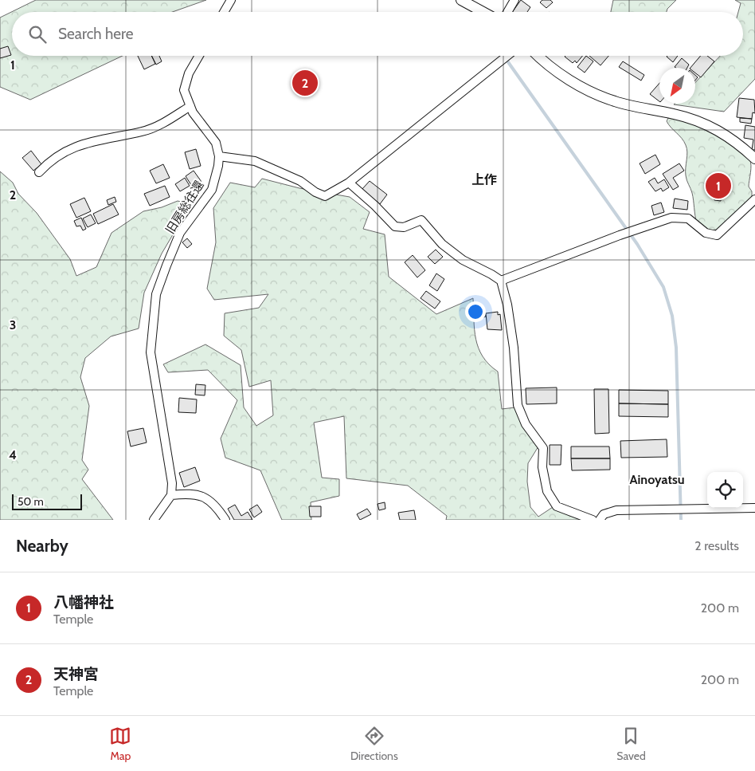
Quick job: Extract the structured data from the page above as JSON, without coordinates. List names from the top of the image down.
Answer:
{
  "streets": {
    "street": ["旧房総往還"]
  },
  "districts": ["上作", "Ainoyatsu"],
  "scale_bar": "50 m",
  "north": "bottom left",
  "page": {
    "search": "Search here",
    "pins": ["2", "1"],
    "scale": "50 m",
    "heading": ["Nearby", "2 results"],
    "list": [
      {
        "mark": "1",
        "name": "八幡神社",
        "note": "Temple",
        "value": "200 m"
      },
      {
        "mark": "2",
        "name": "天神宮",
        "note": "Temple",
        "value": "200 m"
      }
    ],
    "nav": ["Map", "Directions", "Saved"]
  },
  "grid": {
    "rows": [
      "1",
      "2",
      "3",
      "4"
    ]
  }
}
